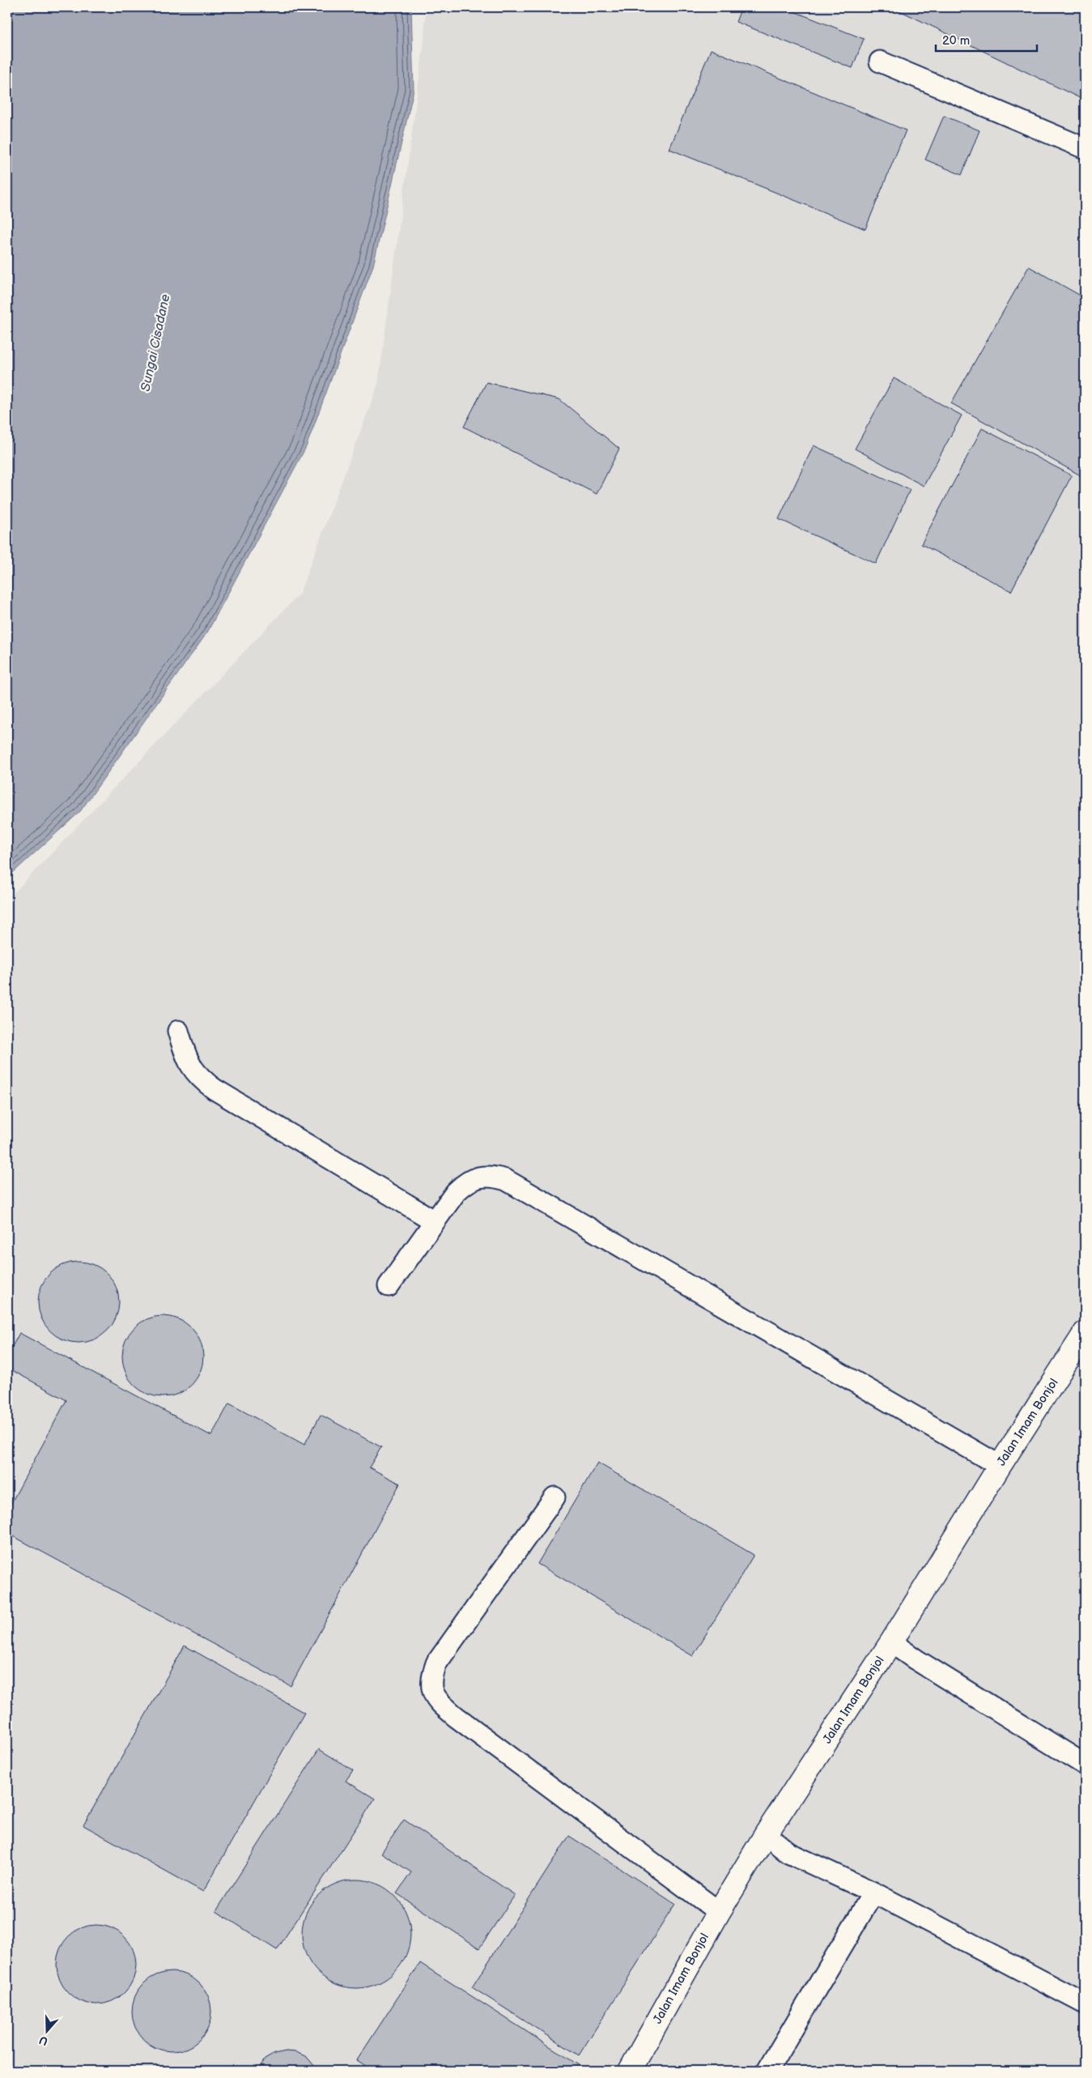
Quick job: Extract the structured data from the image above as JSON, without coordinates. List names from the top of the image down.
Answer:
{
  "streets": {
    "main road": ["Jalan Imam Bonjol"]
  },
  "water": ["Sungai Cisadane"],
  "scale_bar": "20 m",
  "north": "bottom"
}
